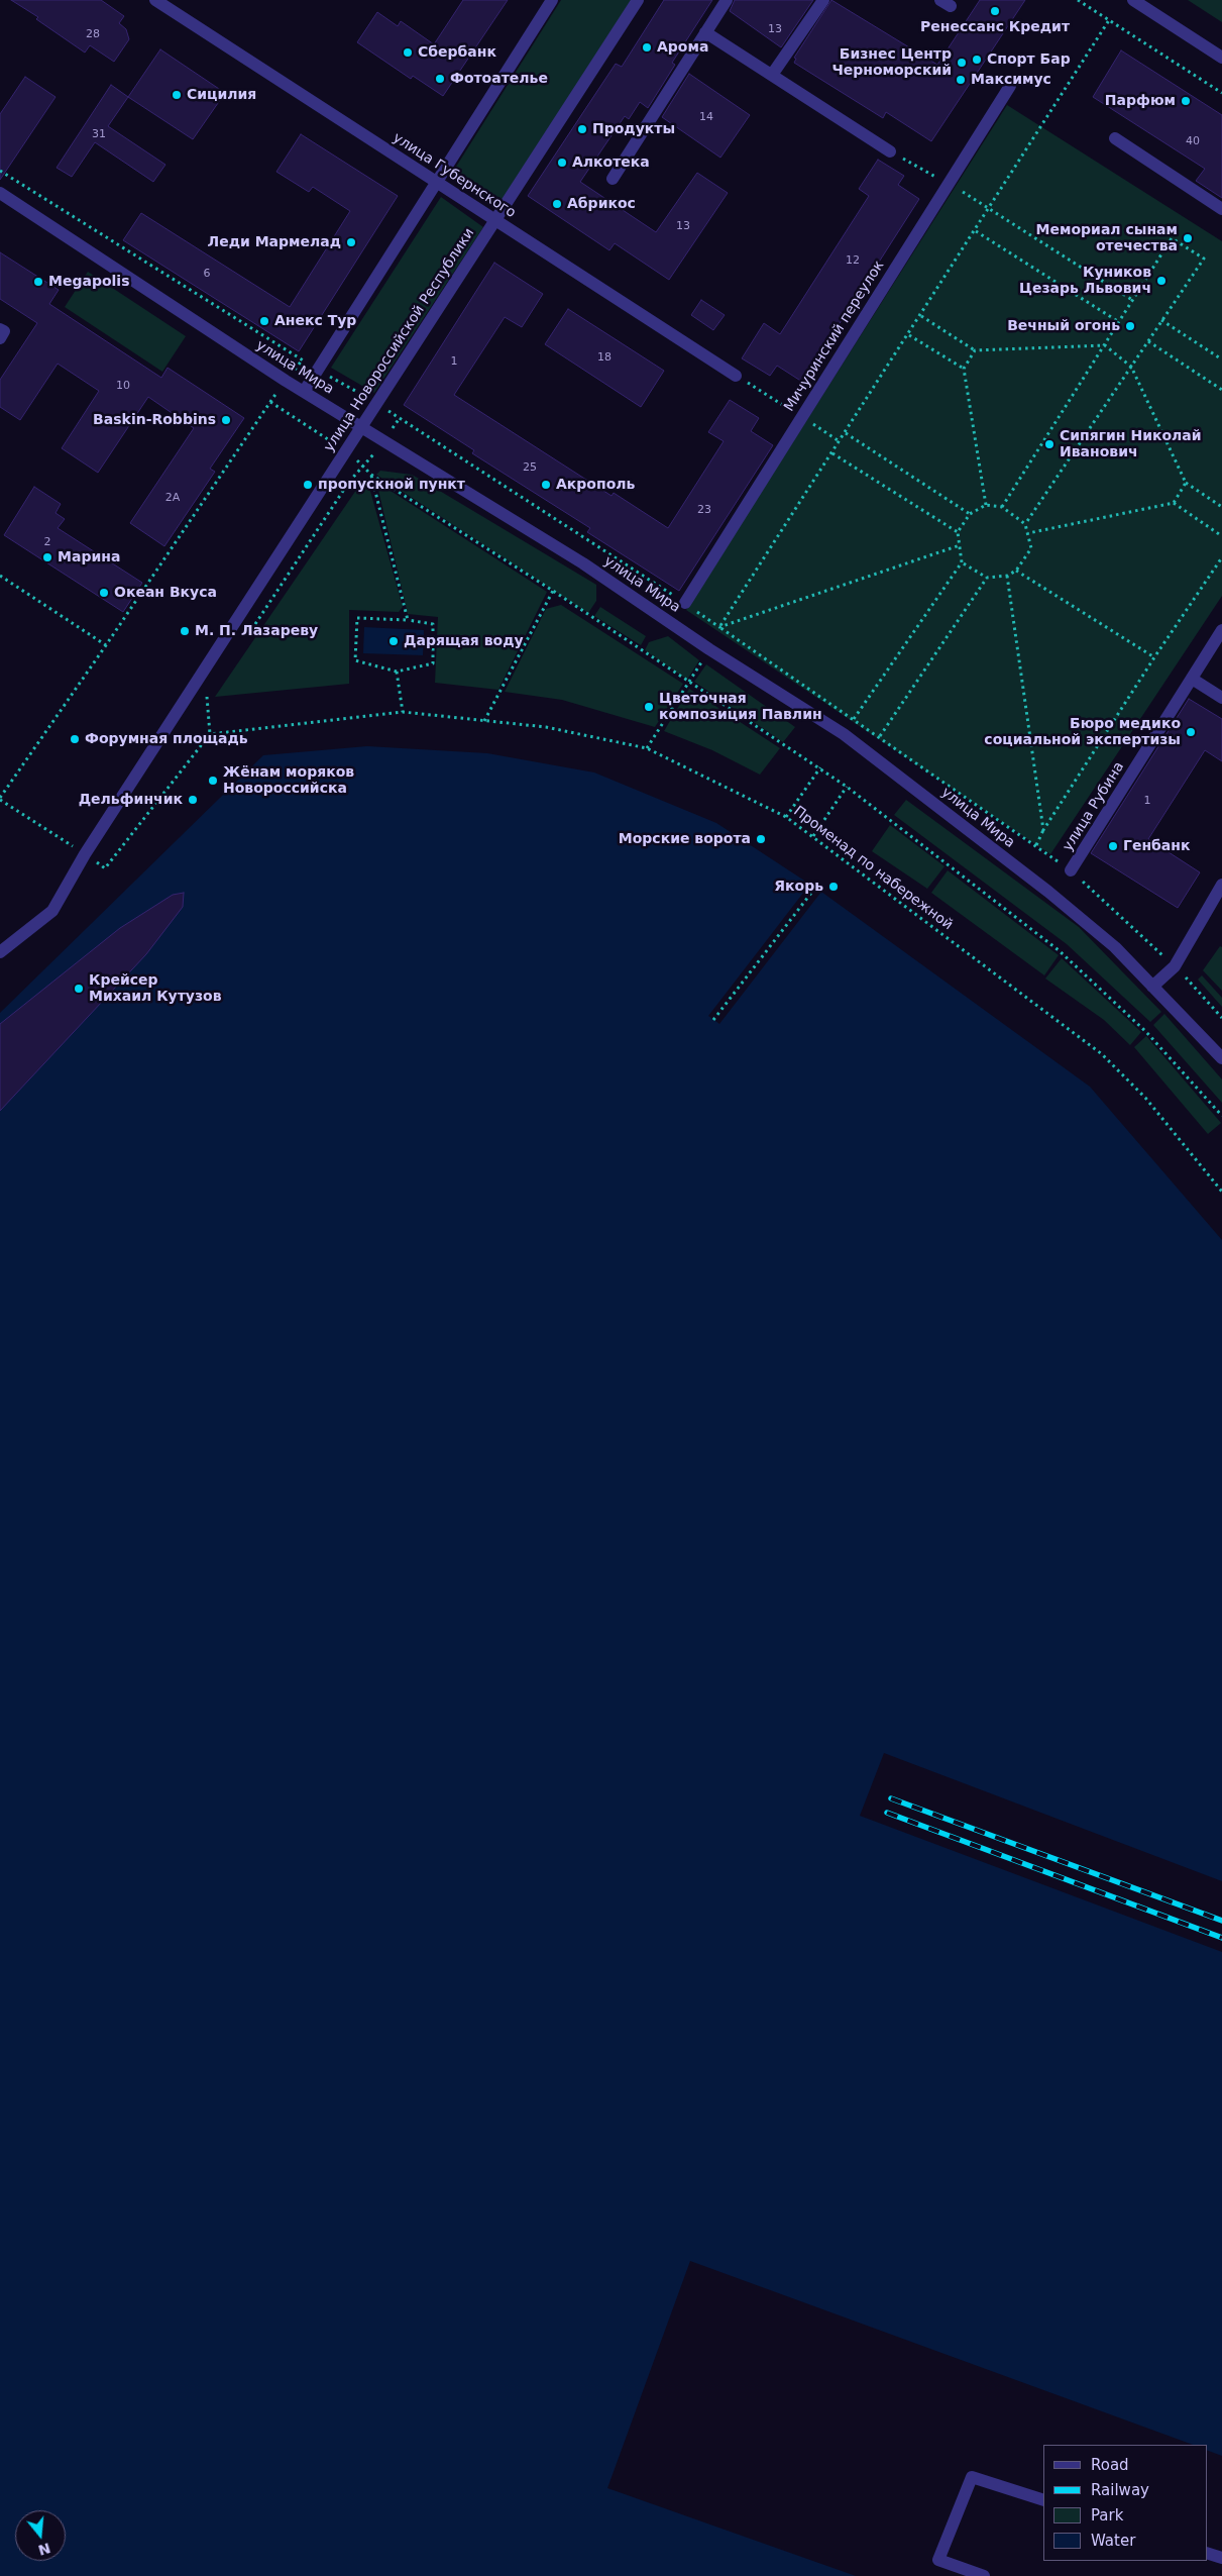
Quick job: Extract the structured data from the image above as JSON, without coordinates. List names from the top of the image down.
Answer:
{
  "streets": {
    "street": [
      "улица Губернского",
      "Мичуринский переулок",
      "улица Новороссийской Республики",
      "улица Мира",
      "улица Рубина"
    ],
    "path": ["Променад по набережной"]
  },
  "crossings": [
    ["улица Губернского", "улица Новороссийской Республики"],
    ["улица Новороссийской Республики", "улица Мира"]
  ],
  "places": [
    "Ренессанс Кредит",
    "Арома",
    "Сбербанк",
    "Спорт Бар",
    "Бизнес Центр Черноморский",
    "Фотоателье",
    "Максимус",
    "Сицилия",
    "Парфюм",
    "Продукты",
    "Алкотека",
    "Абрикос",
    "Мемориал сынам отечества",
    "Леди Мармелад",
    "Куников Цезарь Львович",
    "Megapolis",
    "Анекс Тур",
    "Вечный огонь",
    "Baskin-Robbins",
    "Сипягин Николай Иванович",
    "пропускной пункт",
    "Акрополь",
    "Марина",
    "Океан Вкуса",
    "М. П. Лазареву",
    "Дарящая воду",
    "Цветочная композиция Павлин",
    "Бюро медико социальной экспертизы",
    "Форумная площадь",
    "Жёнам моряков Новороссийска",
    "Дельфинчик",
    "Морские ворота",
    "Генбанк",
    "Якорь",
    "Крейсер Михаил Кутузов"
  ],
  "house_numbers": [
    "13",
    "28",
    "14",
    "31",
    "40",
    "13",
    "12",
    "6",
    "18",
    "1",
    "10",
    "25",
    "2А",
    "23",
    "2",
    "1"
  ],
  "legend": [
    "Road",
    "Railway",
    "Park",
    "Water"
  ],
  "north": "bottom"
}
